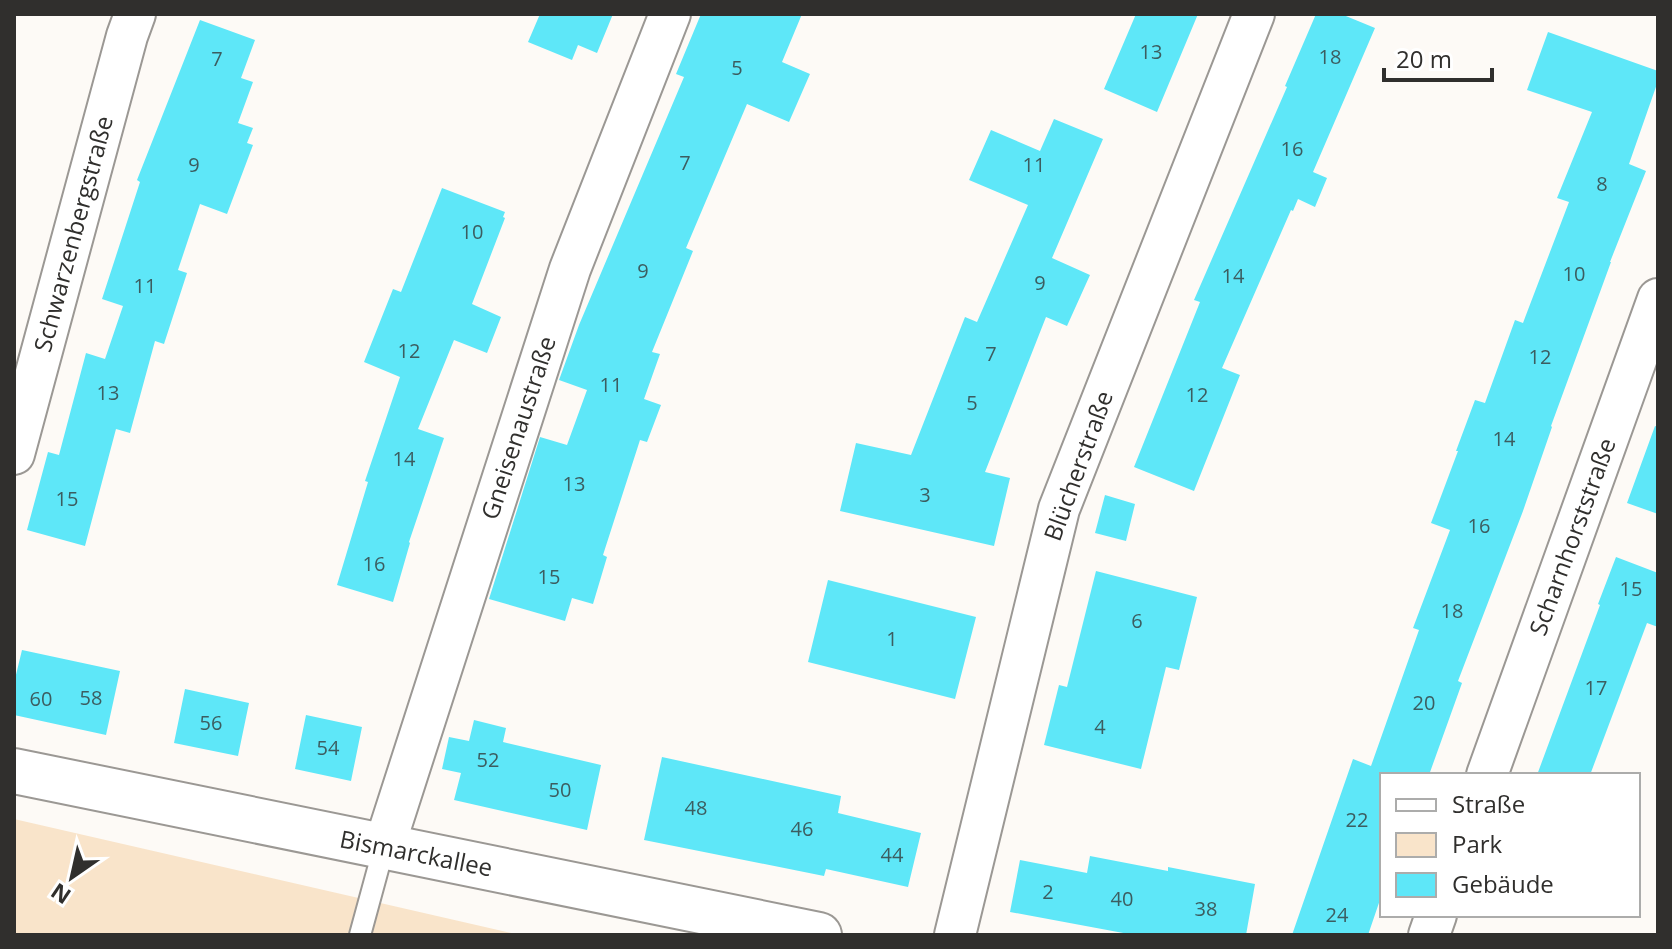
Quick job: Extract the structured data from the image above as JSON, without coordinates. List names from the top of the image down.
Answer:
{
  "streets": {
    "street": [
      "Schwarzenbergstraße",
      "Gneisenaustraße",
      "Blücherstraße",
      "Scharnhorststraße",
      "Bismarckallee"
    ]
  },
  "crossings": [
    ["Gneisenaustraße", "Bismarckallee"]
  ],
  "house_numbers": [
    "13",
    "18",
    "7",
    "5",
    "16",
    "7",
    "9",
    "11",
    "8",
    "10",
    "9",
    "10",
    "14",
    "9",
    "11",
    "12",
    "7",
    "12",
    "11",
    "13",
    "12",
    "5",
    "14",
    "14",
    "13",
    "3",
    "15",
    "16",
    "16",
    "15",
    "15",
    "18",
    "6",
    "1",
    "17",
    "58",
    "60",
    "20",
    "56",
    "4",
    "54",
    "52",
    "50",
    "48",
    "22",
    "46",
    "44",
    "2",
    "40",
    "38",
    "24"
  ],
  "legend": ["Straße", "Park", "Gebäude"],
  "scale_bar": "20 m",
  "north": "bottom left"
}
